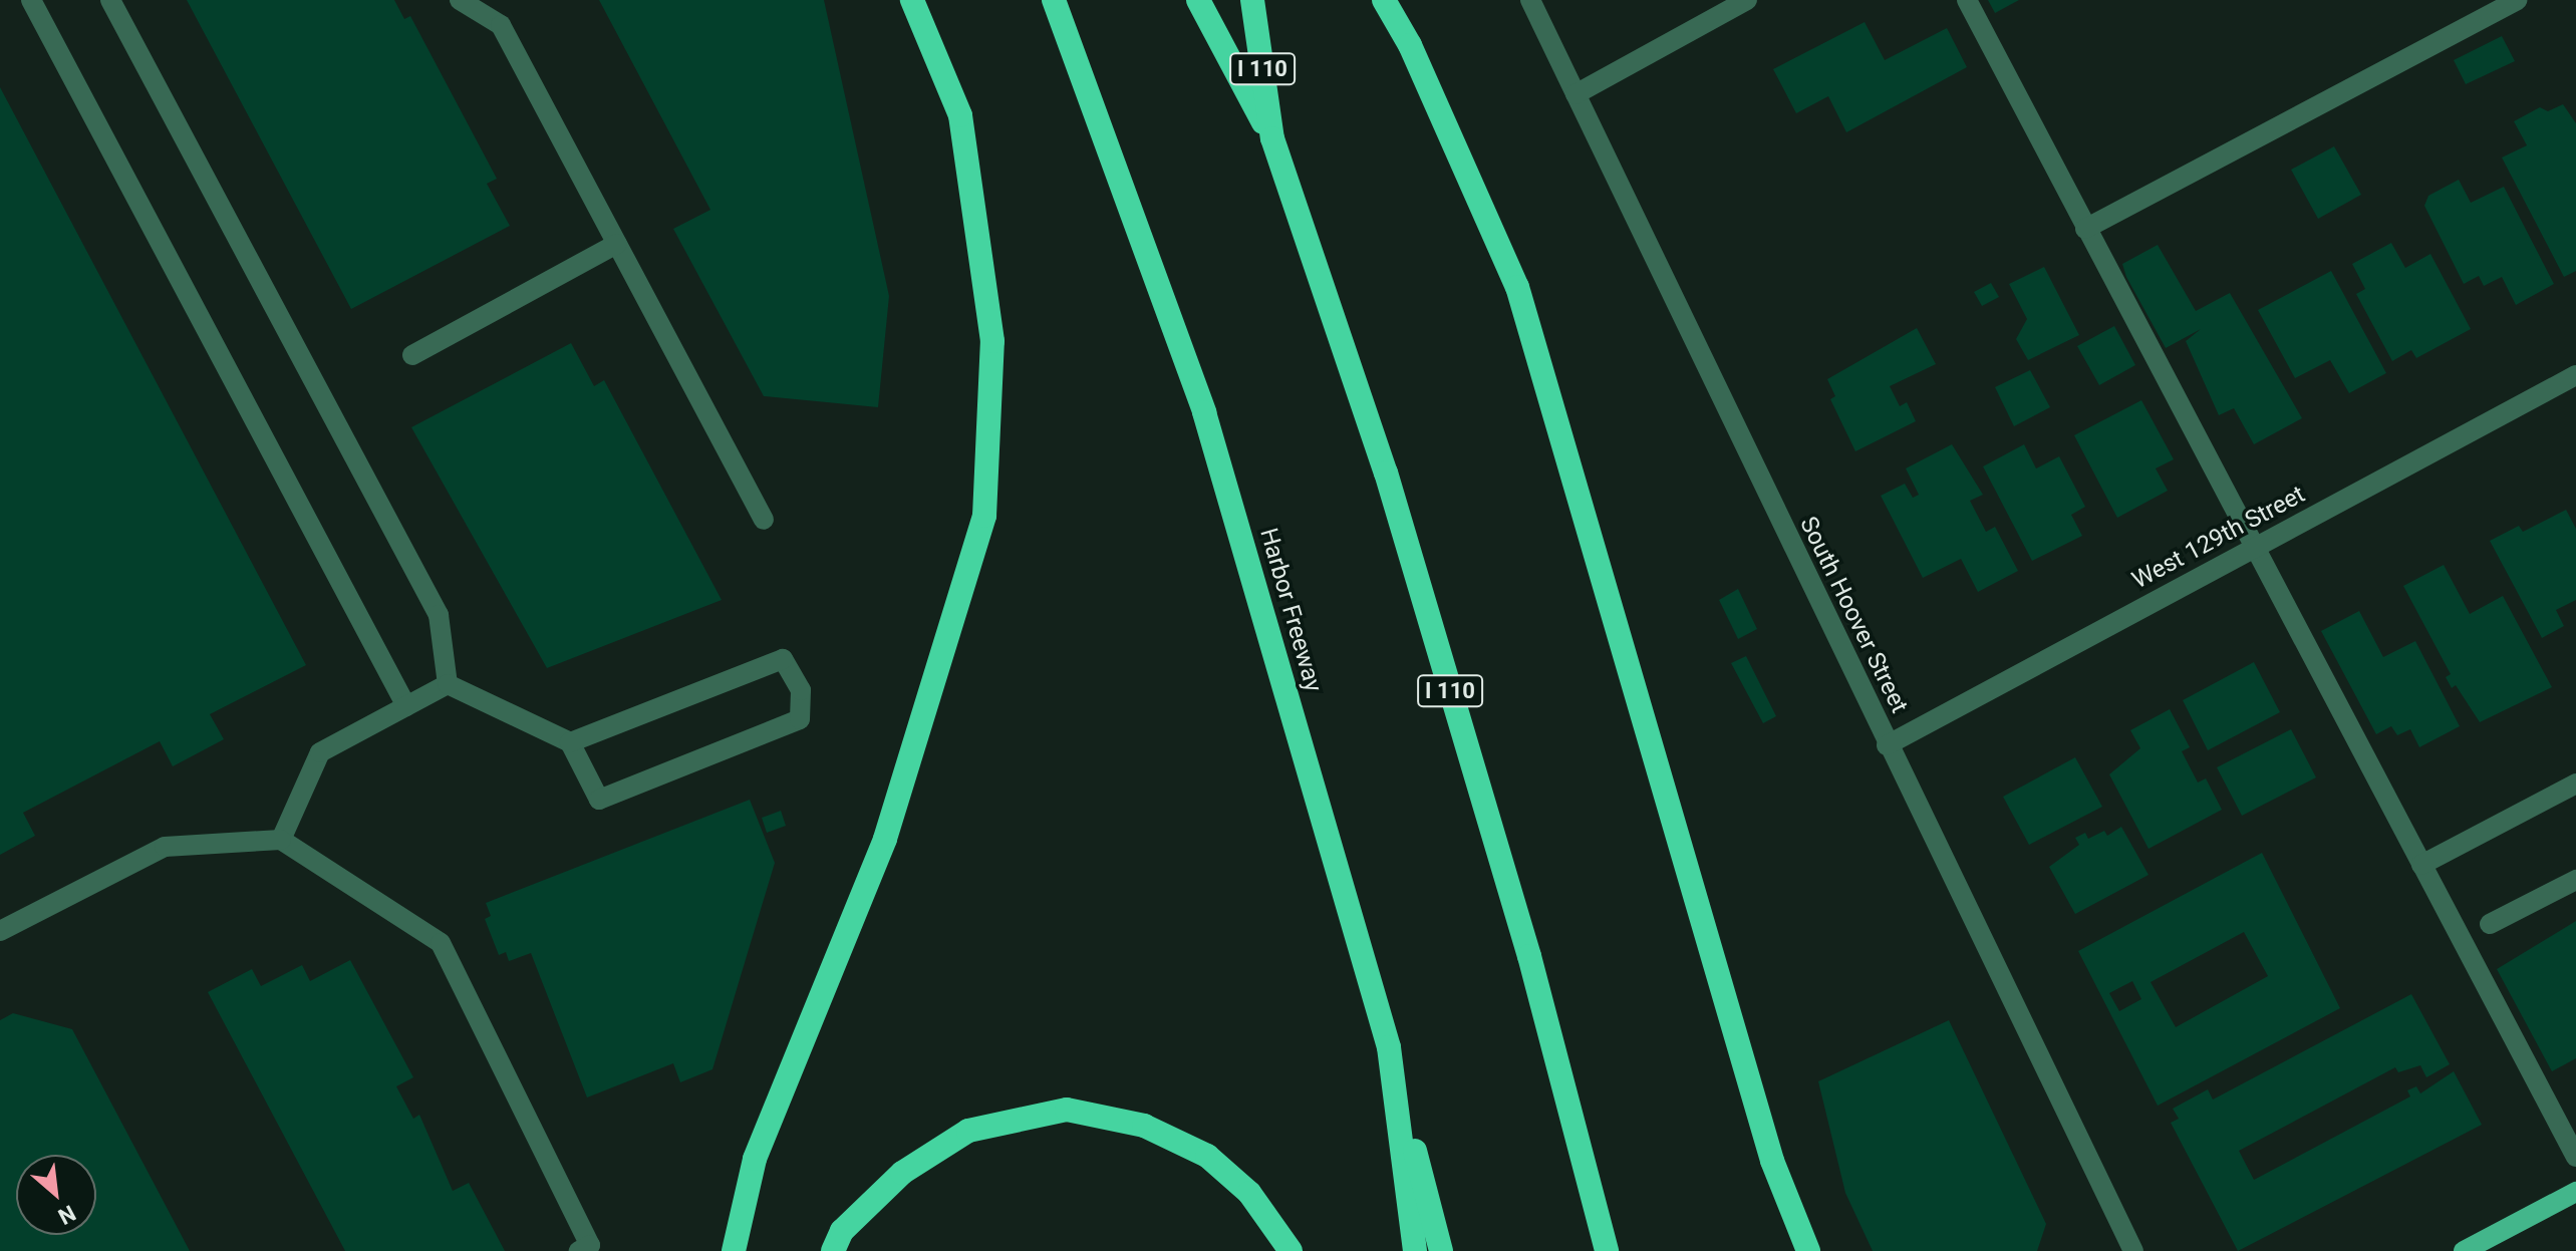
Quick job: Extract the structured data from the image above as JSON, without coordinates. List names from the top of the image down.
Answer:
{
  "streets": {
    "highway": ["I 110", "Harbor Freeway"],
    "street": ["West 129th Street", "South Hoover Street"]
  },
  "crossings": [
    ["West 129th Street", "South Hoover Street"]
  ],
  "north": "bottom right"
}
